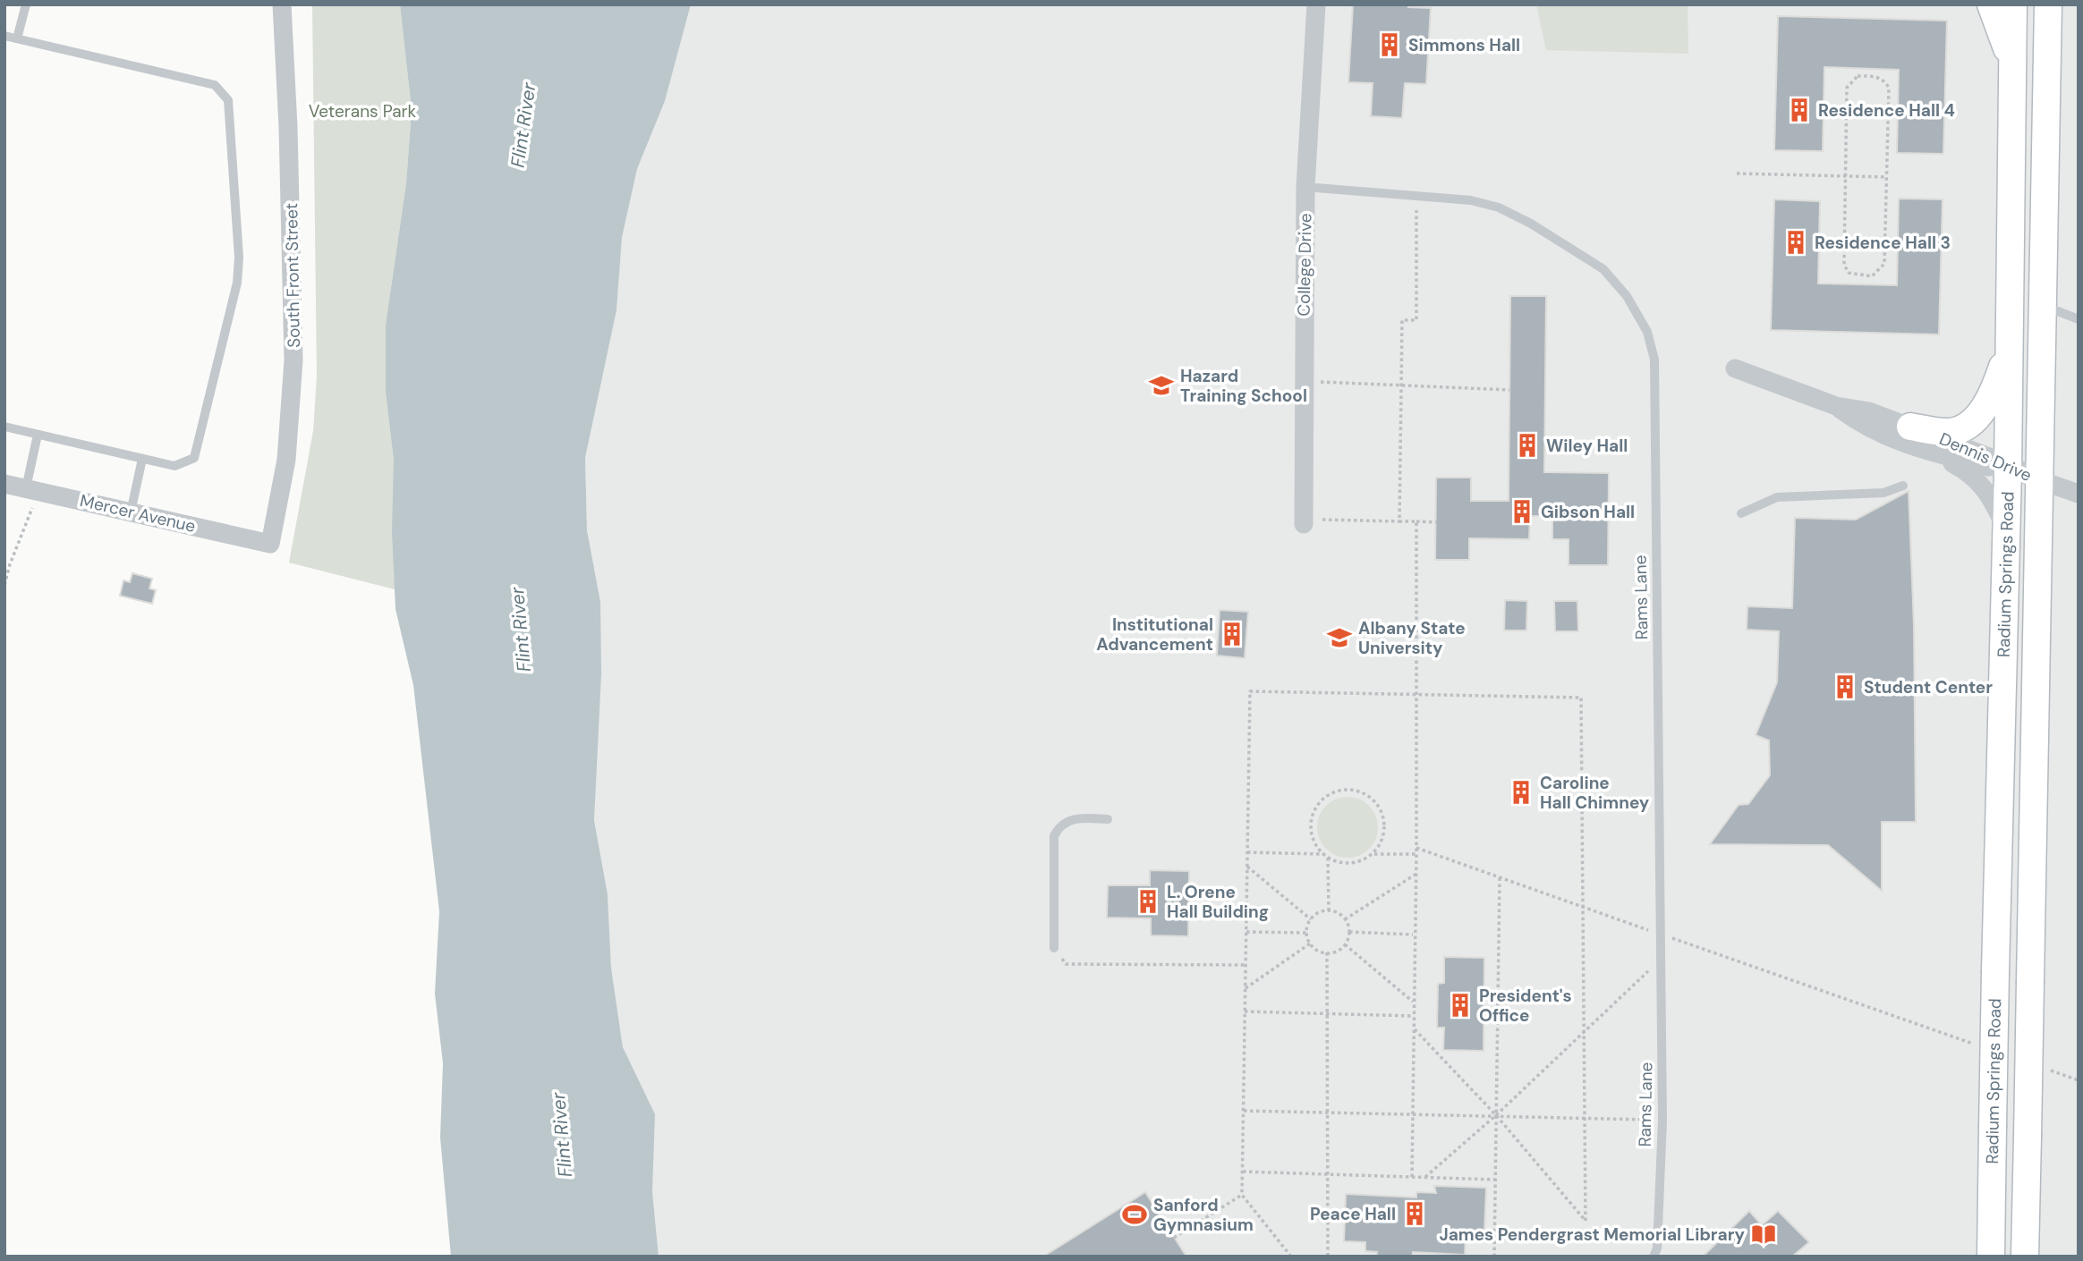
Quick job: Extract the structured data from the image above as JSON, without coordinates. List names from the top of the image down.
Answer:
{
  "streets": {
    "main road": ["Radium Springs Road"],
    "street": [
      "College Drive",
      "South Front Street",
      "Dennis Drive",
      "Mercer Avenue"
    ],
    "lane": ["Rams Lane"]
  },
  "crossings": [
    ["College Drive", "Rams Lane"],
    ["South Front Street", "Mercer Avenue"],
    ["Dennis Drive", "Radium Springs Road"]
  ],
  "water": ["Flint River"],
  "parks": ["Veterans Park"],
  "places": {
    "building": [
      "Simmons Hall",
      "Residence Hall 4",
      "Residence Hall 3",
      "Wiley Hall",
      "Gibson Hall",
      "Institutional Advancement",
      "Student Center",
      "Caroline Hall Chimney",
      "L. Orene Hall Building",
      "President's Office",
      "Peace Hall"
    ],
    "school or university": ["Hazard Training School", "Albany State University"],
    "sports": ["Sanford Gymnasium"],
    "library": ["James Pendergrast Memorial Library"]
  }
}
